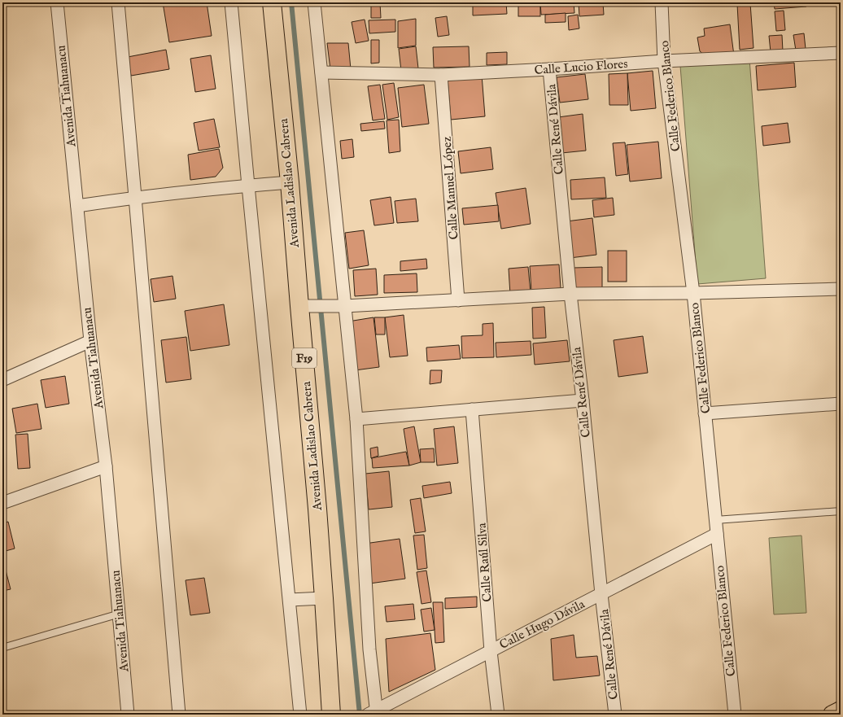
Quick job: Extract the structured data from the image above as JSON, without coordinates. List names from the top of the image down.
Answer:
{
  "streets": {
    "main road": ["Avenida Ladislao Cabrera", "F19"],
    "street": [
      "Calle Lucio Flores",
      "Avenida Tiahuanacu",
      "Calle Federico Blanco",
      "Calle René Dávila",
      "Calle Manuel López",
      "Calle Raúl Silva",
      "Calle Hugo Dávila"
    ]
  },
  "crossings": [
    ["Calle Lucio Flores", "Calle Federico Blanco"],
    ["Calle Lucio Flores", "Calle René Dávila"],
    ["Calle Lucio Flores", "Calle Manuel López"],
    ["Calle Federico Blanco", "Calle Hugo Dávila"],
    ["Calle René Dávila", "Calle Hugo Dávila"],
    ["Calle Raúl Silva", "Calle Hugo Dávila"]
  ]
}
